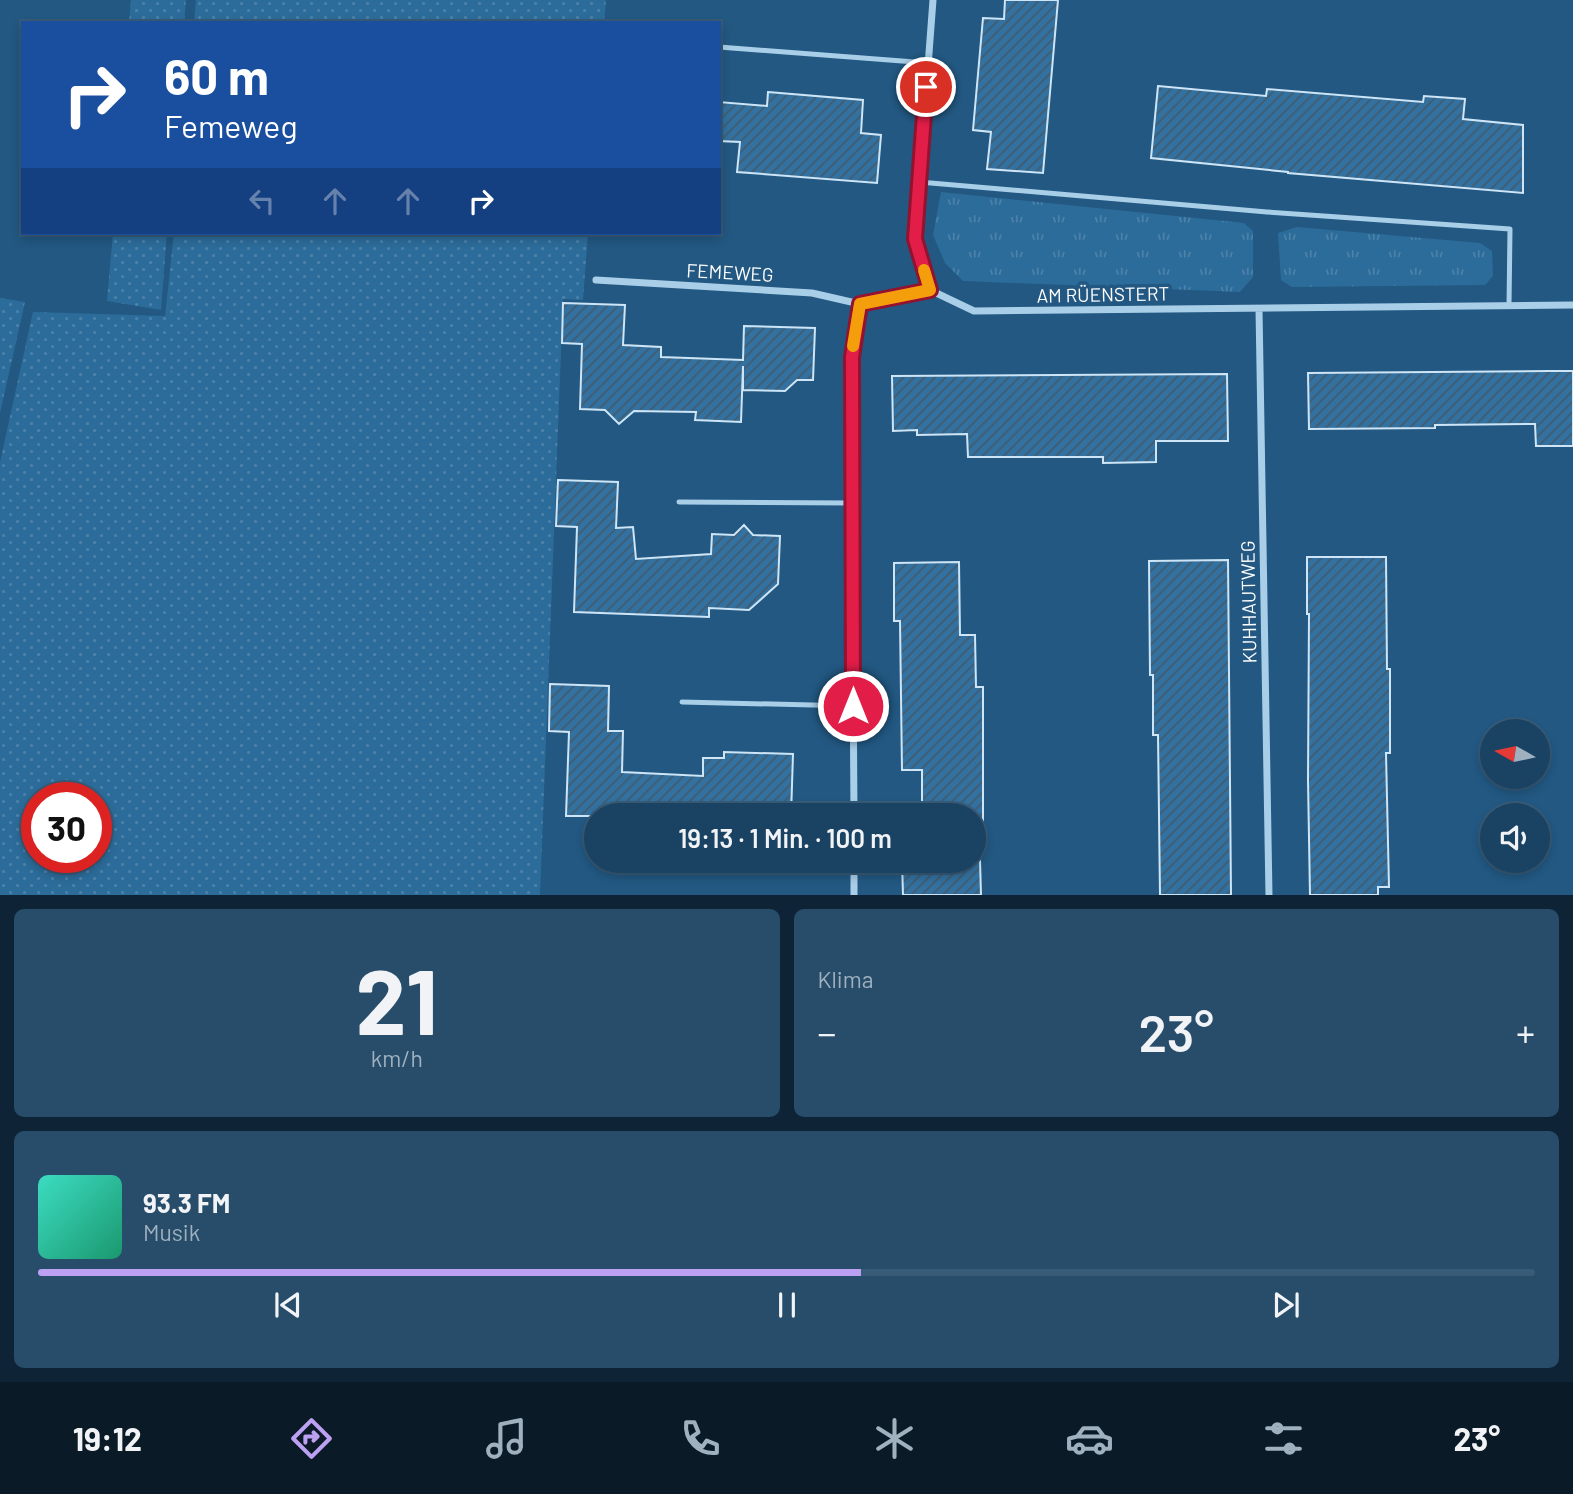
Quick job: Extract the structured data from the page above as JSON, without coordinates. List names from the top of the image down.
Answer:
{
  "streets": {
    "street": ["FEMEWEG", "AM RÜENSTERT", "KUHHAUTWEG"]
  },
  "crossings": [
    ["FEMEWEG", "AM RÜENSTERT"],
    ["AM RÜENSTERT", "KUHHAUTWEG"]
  ],
  "north": "left",
  "page": {
    "turn": ["60 m", "Femeweg"],
    "limit": "30",
    "trip": "19:13 · 1 Min. · 100 m",
    "tile": [
      ["21", "km/h"],
      "Klima"
    ],
    "heat": ["−", "23°", "+"],
    "song": ["93.3 FM", "Musik"],
    "tabs": ["19:12", "23°"]
  }
}
